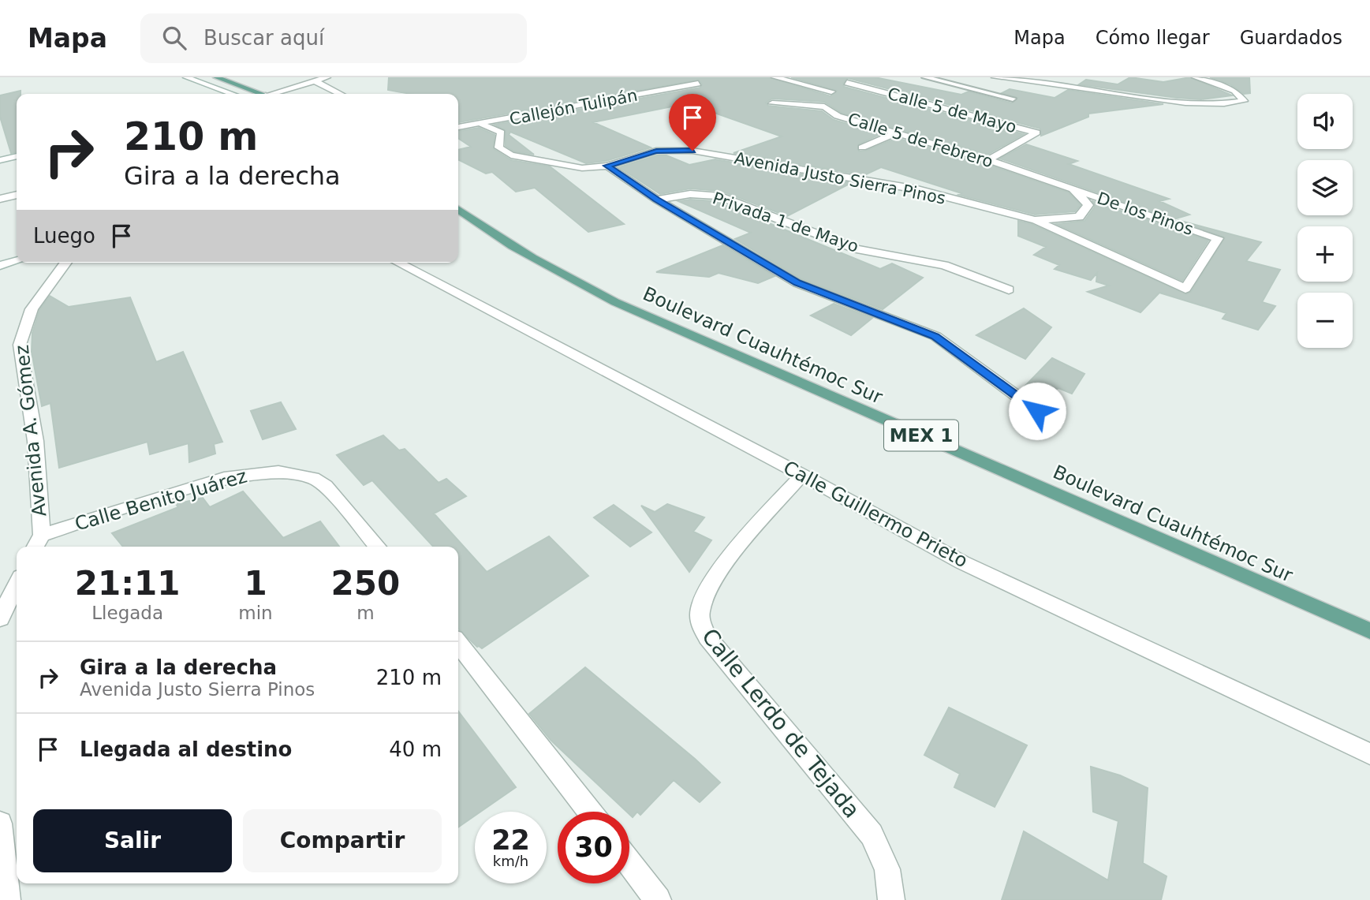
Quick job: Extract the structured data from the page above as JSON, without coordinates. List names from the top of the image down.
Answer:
{
  "streets": {
    "main road": ["Boulevard Cuauhtémoc Sur", "MEX 1"],
    "street": [
      "Callejón Tulipán",
      "Calle 5 de Mayo",
      "Calle 5 de Febrero",
      "Avenida Justo Sierra Pinos",
      "De los Pinos",
      "Privada 1 de Mayo",
      "Avenida A. Gómez",
      "Calle Benito Juárez",
      "Calle Guillermo Prieto",
      "Calle Lerdo de Tejada"
    ]
  },
  "crossings": [
    ["Callejón Tulipán", "Avenida Justo Sierra Pinos"],
    ["Calle 5 de Mayo", "Calle 5 de Febrero"],
    ["Calle 5 de Febrero", "Avenida Justo Sierra Pinos"],
    ["Calle 5 de Febrero", "De los Pinos"],
    ["Avenida Justo Sierra Pinos", "De los Pinos"],
    ["Avenida A. Gómez", "Calle Benito Juárez"],
    ["Calle Guillermo Prieto", "Calle Lerdo de Tejada"]
  ],
  "page": {
    "header": "Mapa",
    "search": "Buscar aquí",
    "nav": ["Mapa", "Cómo llegar", "Guardados"],
    "map_buttons": ["+", "−"],
    "turn": ["210 m", "Gira a la derecha"],
    "then": "Luego",
    "eta": [
      "21:11",
      "Llegada",
      "1",
      "min",
      "250",
      "m"
    ],
    "list": [
      {
        "name": "Gira a la derecha",
        "note": "Avenida Justo Sierra Pinos",
        "value": "210 m"
      },
      {
        "name": "Llegada al destino",
        "value": "40 m"
      }
    ],
    "buttons": ["Salir", "Compartir"],
    "speed": "22 km/h",
    "limit": "30"
  }
}
